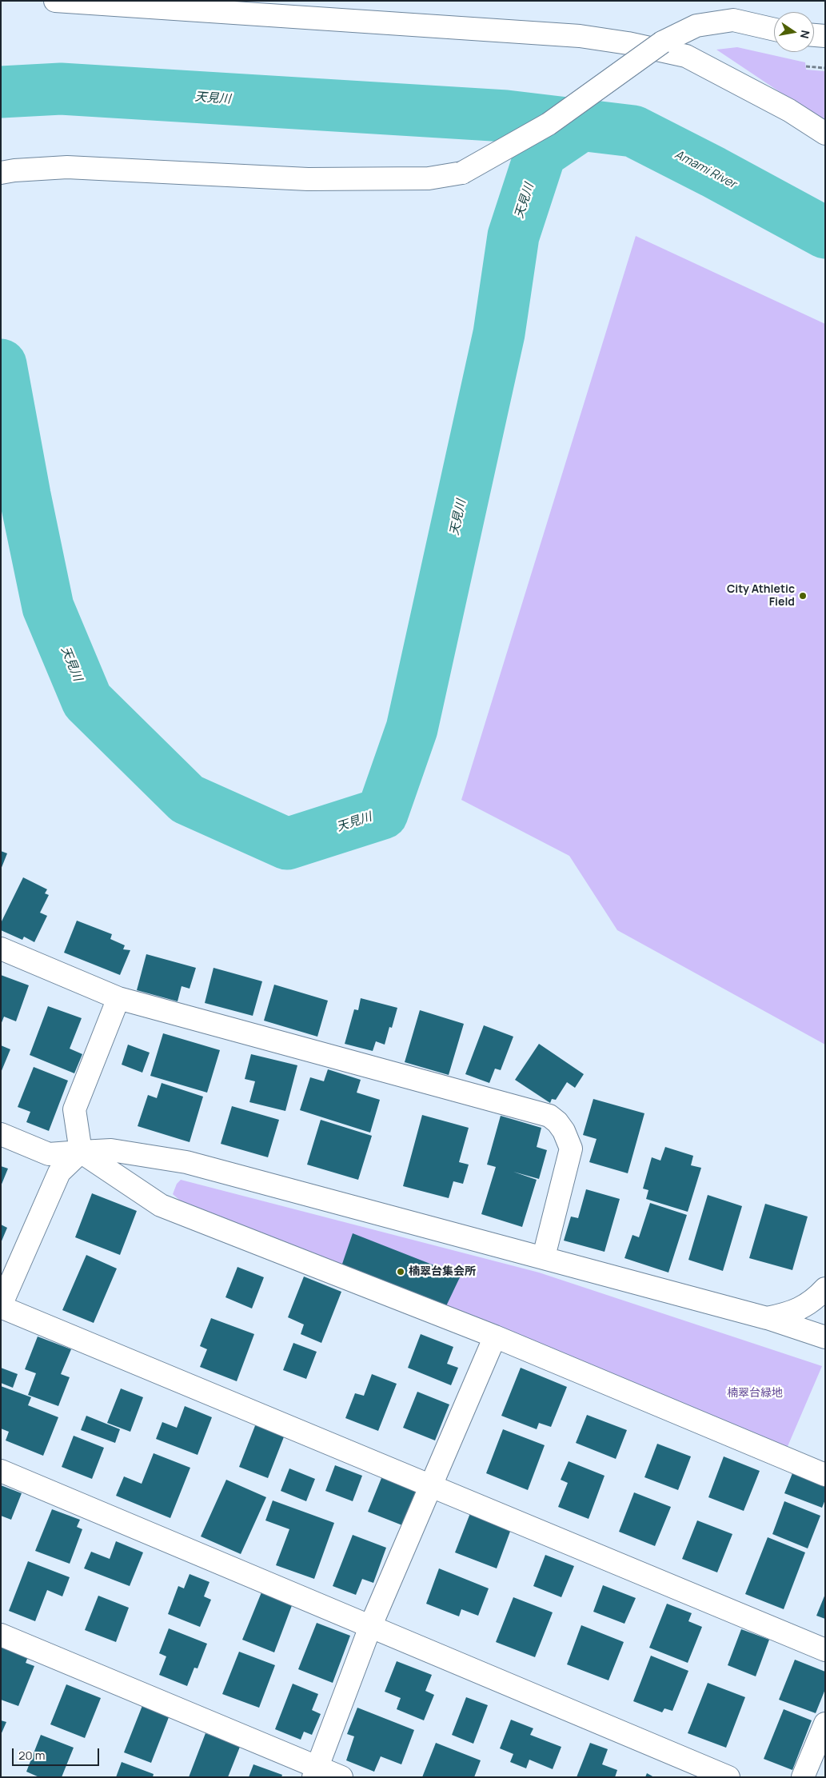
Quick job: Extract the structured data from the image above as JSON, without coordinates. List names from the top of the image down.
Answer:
{
  "water": ["天見川", "Amami River"],
  "parks": ["楠翠台緑地"],
  "places": ["City Athletic Field", "楠翠台集会所"],
  "scale_bar": "20 m",
  "north": "right"
}
